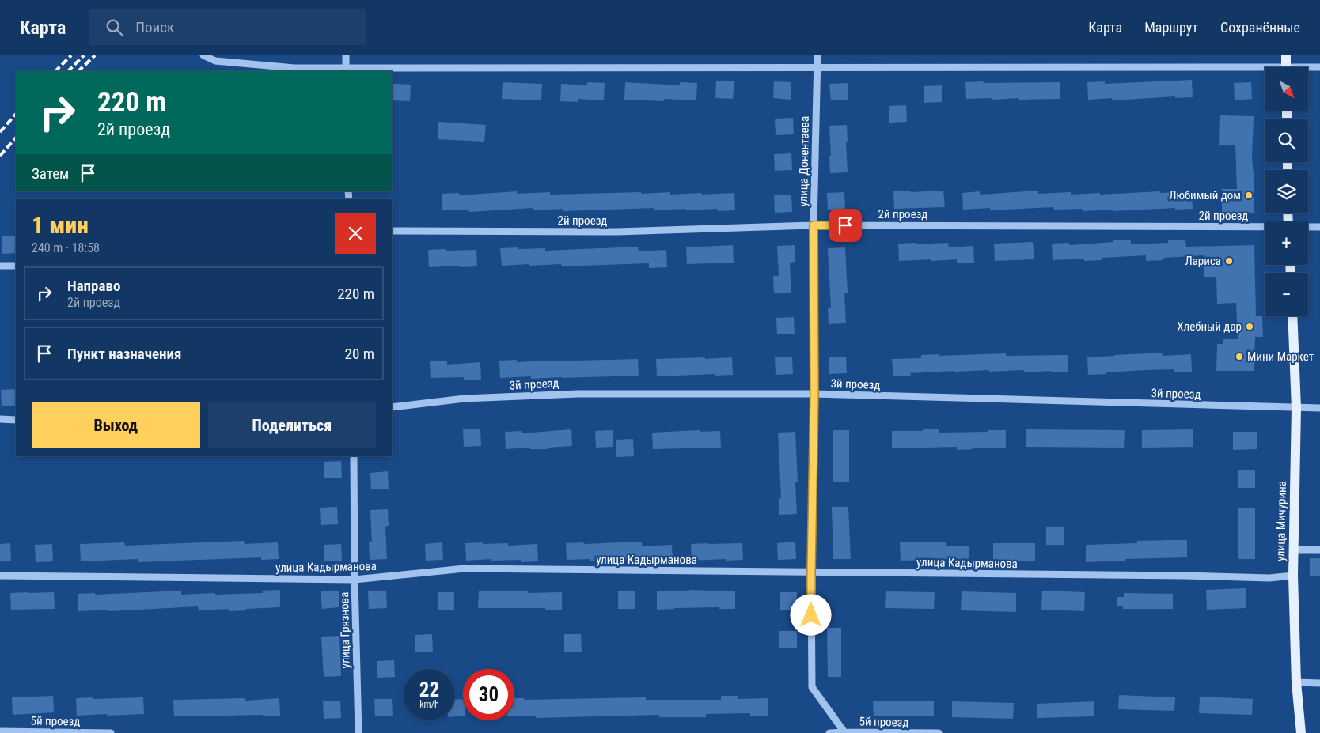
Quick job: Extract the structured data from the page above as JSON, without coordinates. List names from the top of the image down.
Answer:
{
  "streets": {
    "main road": ["улица Мичурина"],
    "street": [
      "улица Донентаева",
      "2й проезд",
      "3й проезд",
      "улица Кадырманова",
      "улица Грязнова",
      "5й проезд"
    ]
  },
  "crossings": [
    ["улица Донентаева", "2й проезд"],
    ["улица Донентаева", "3й проезд"],
    ["улица Донентаева", "улица Кадырманова"],
    ["улица Донентаева", "5й проезд"],
    ["3й проезд", "улица Мичурина"],
    ["улица Мичурина", "улица Кадырманова"],
    ["улица Кадырманова", "улица Грязнова"]
  ],
  "places": [
    "Любимый дом",
    "Лариса",
    "Хлебный дар",
    "Мини Маркет"
  ],
  "north": "bottom right",
  "page": {
    "header": "Карта",
    "search": "Поиск",
    "nav": ["Карта", "Маршрут", "Сохранённые"],
    "map_buttons": ["+", "−"],
    "turn": ["220 m", "2й проезд"],
    "then": "Затем",
    "heading": ["1 мин", "240 m · 18:58"],
    "list": [
      {
        "name": "Направо",
        "note": "2й проезд",
        "value": "220 m"
      },
      {
        "name": "Пункт назначения",
        "value": "20 m"
      }
    ],
    "buttons": ["Выход", "Поделиться"],
    "speed": "22 km/h",
    "limit": "30"
  }
}
